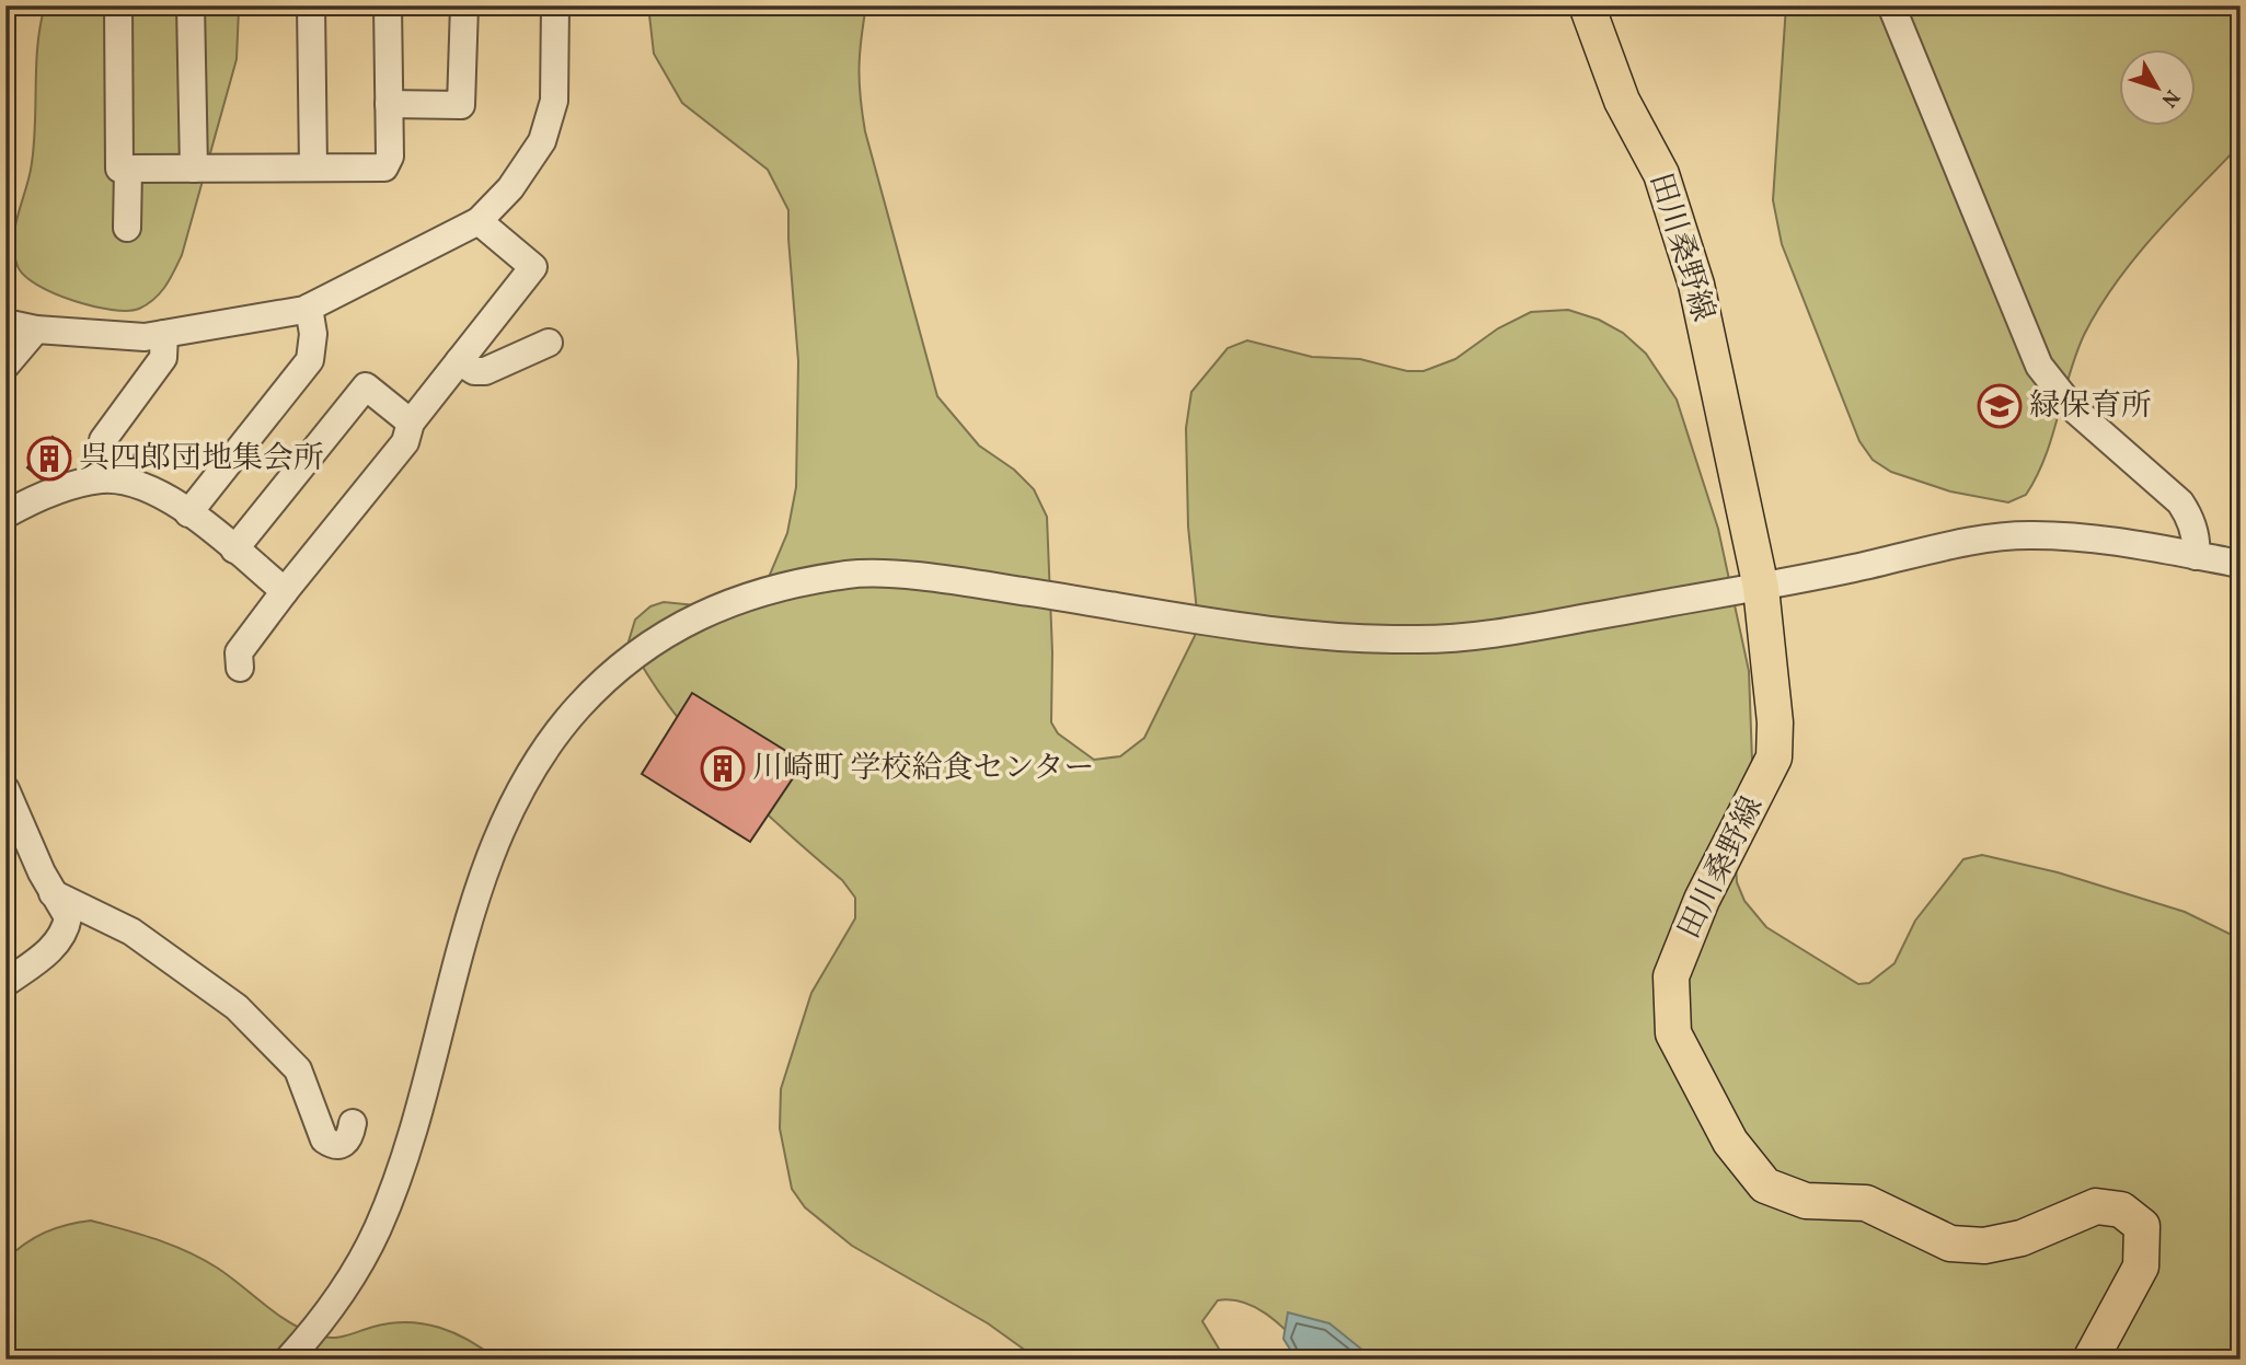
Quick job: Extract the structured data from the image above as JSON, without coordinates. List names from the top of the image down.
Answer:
{
  "streets": {
    "main road": ["田川桑野線"]
  },
  "places": {
    "school or university": ["緑保育所"],
    "building": ["呉四郎団地集会所", "川崎町 学校給食センター"]
  },
  "north": "bottom right"
}
